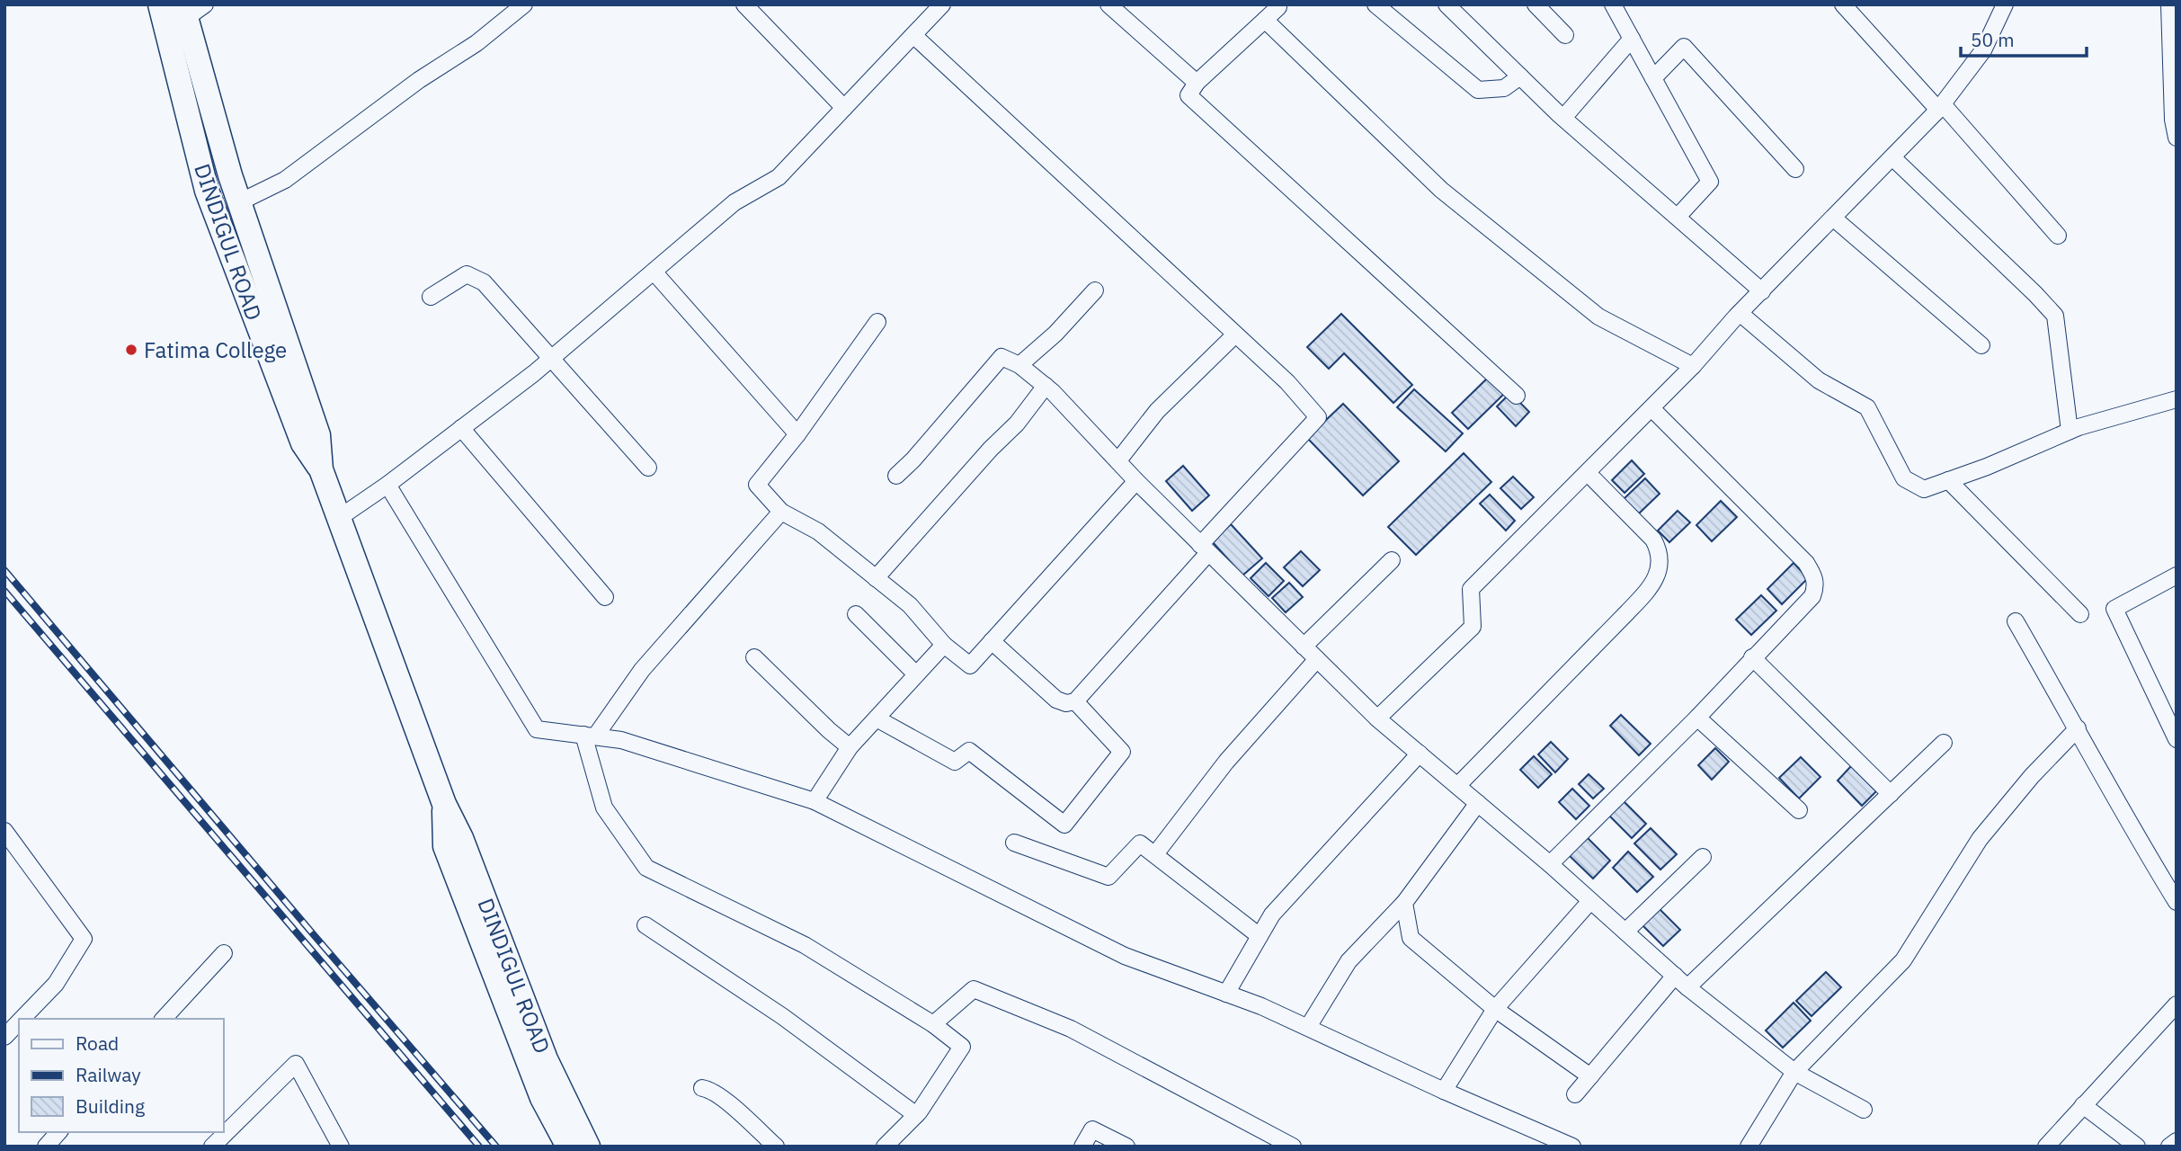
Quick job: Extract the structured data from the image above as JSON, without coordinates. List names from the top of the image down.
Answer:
{
  "streets": {
    "main road": ["DINDIGUL ROAD"]
  },
  "places": ["Fatima College"],
  "legend": ["Road", "Railway", "Building"],
  "scale_bar": "50 m"
}
